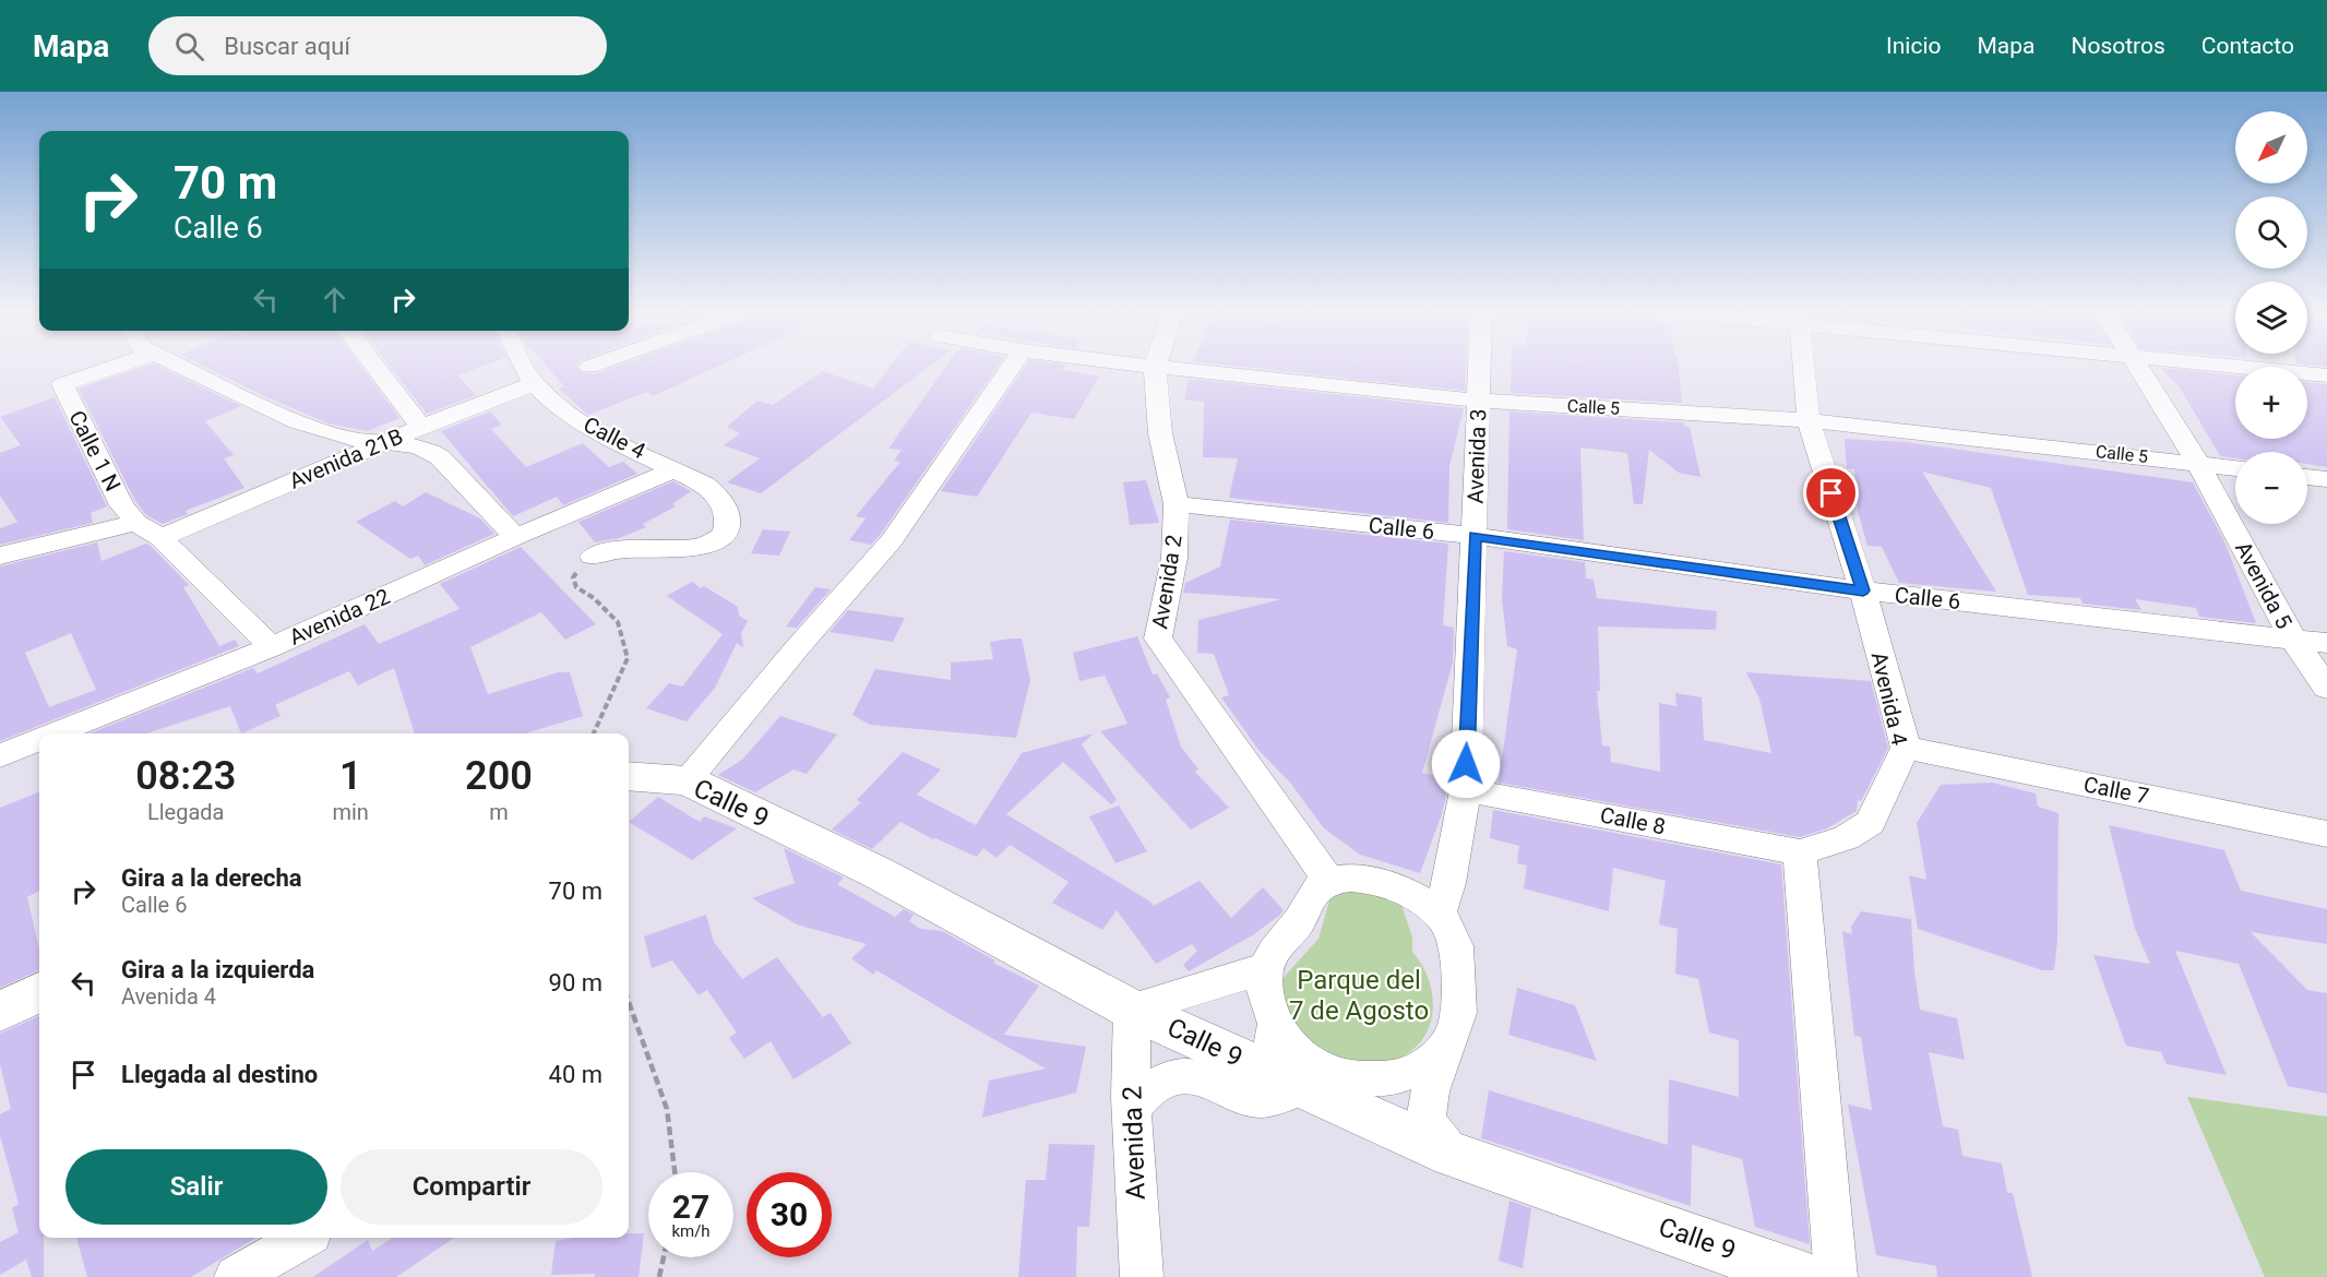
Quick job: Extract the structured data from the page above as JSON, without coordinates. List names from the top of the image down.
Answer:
{
  "streets": {
    "street": [
      "Calle 5",
      "Calle 4",
      "Calle 1 N",
      "Avenida 3",
      "Avenida 21B",
      "Calle 6",
      "Avenida 2",
      "Avenida 5",
      "Avenida 22",
      "Avenida 4",
      "Calle 7",
      "Calle 9",
      "Calle 8"
    ]
  },
  "crossings": [
    ["Calle 5", "Avenida 3"],
    ["Calle 5", "Avenida 2"],
    ["Calle 5", "Avenida 5"],
    ["Calle 5", "Avenida 4"],
    ["Calle 4", "Avenida 21B"],
    ["Calle 4", "Avenida 22"],
    ["Calle 1 N", "Avenida 21B"],
    ["Calle 1 N", "Avenida 22"],
    ["Avenida 3", "Calle 6"],
    ["Avenida 3", "Calle 8"],
    ["Calle 6", "Avenida 2"],
    ["Calle 6", "Avenida 5"],
    ["Calle 6", "Avenida 4"],
    ["Avenida 2", "Calle 9"],
    ["Avenida 4", "Calle 7"],
    ["Avenida 4", "Calle 8"]
  ],
  "parks": ["Parque del 7 de Agosto"],
  "north": "bottom left",
  "page": {
    "header": "Mapa",
    "search": "Buscar aquí",
    "nav": [
      "Inicio",
      "Mapa",
      "Nosotros",
      "Contacto"
    ],
    "map_buttons": ["+", "−"],
    "turn": ["70 m", "Calle 6"],
    "eta": [
      "08:23",
      "Llegada",
      "1",
      "min",
      "200",
      "m"
    ],
    "list": [
      {
        "name": "Gira a la derecha",
        "note": "Calle 6",
        "value": "70 m"
      },
      {
        "name": "Gira a la izquierda",
        "note": "Avenida 4",
        "value": "90 m"
      },
      {
        "name": "Llegada al destino",
        "value": "40 m"
      }
    ],
    "buttons": ["Salir", "Compartir"],
    "speed": "27 km/h",
    "limit": "30"
  }
}
